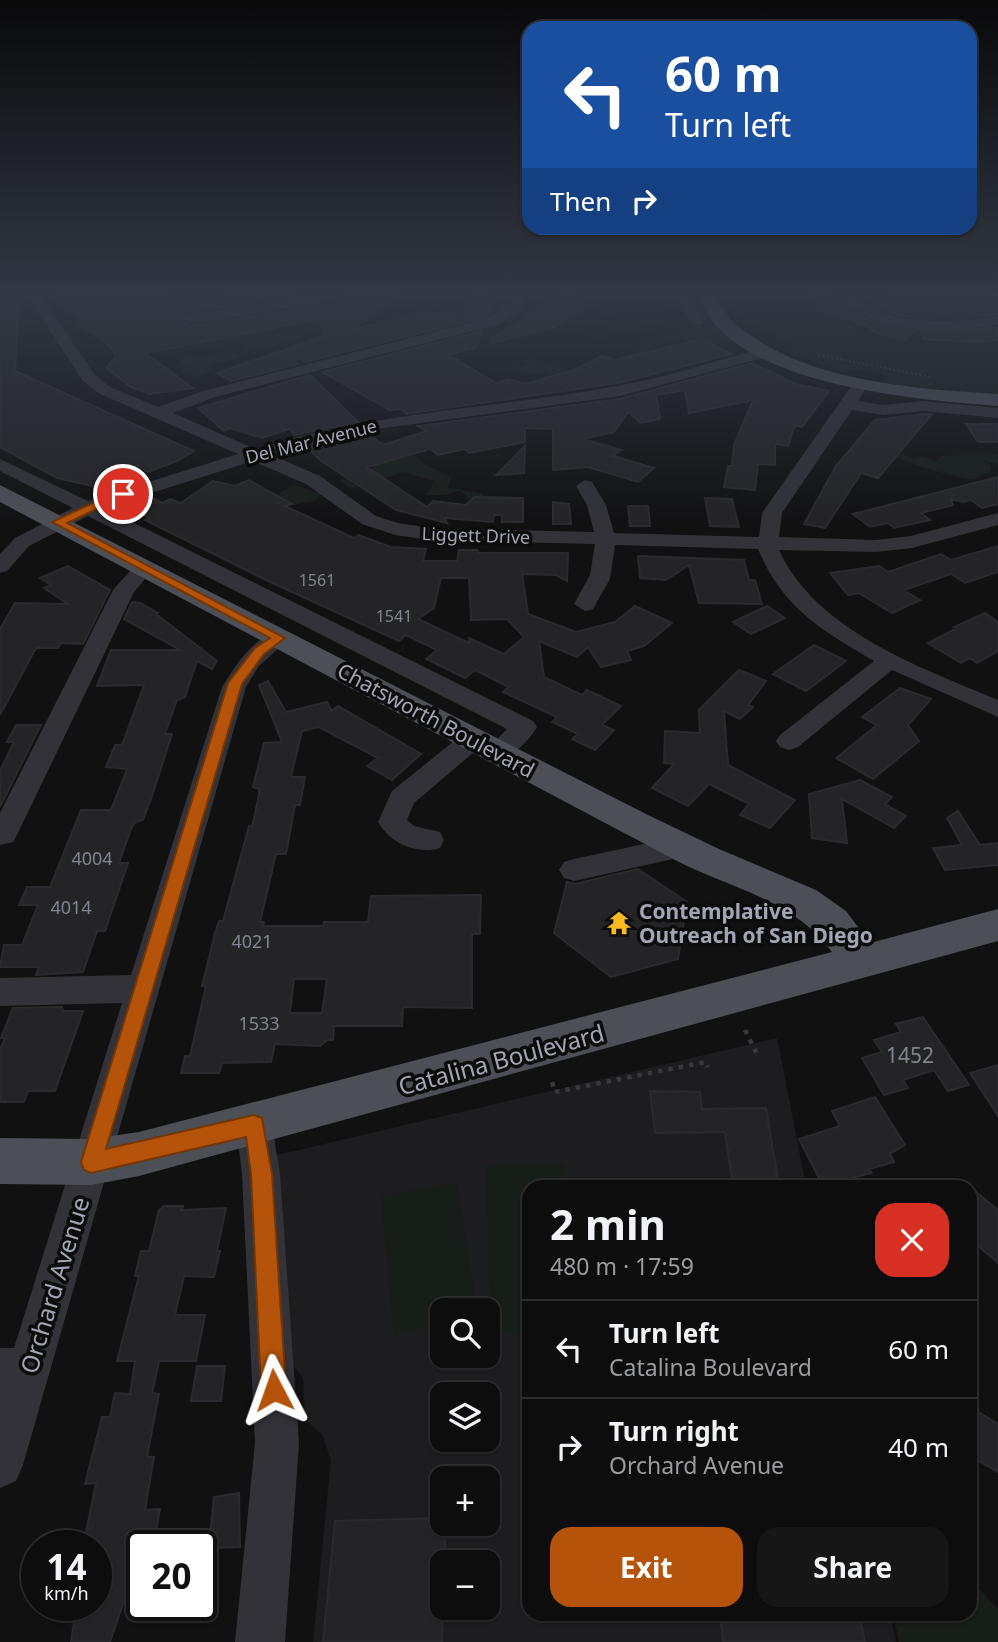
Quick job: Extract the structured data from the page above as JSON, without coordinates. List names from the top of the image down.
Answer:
{
  "streets": {
    "main road": ["Chatsworth Boulevard", "Catalina Boulevard"],
    "street": ["Del Mar Avenue", "Liggett Drive", "Orchard Avenue"]
  },
  "crossings": [
    ["Del Mar Avenue", "Liggett Drive"],
    ["Del Mar Avenue", "Chatsworth Boulevard"],
    ["Chatsworth Boulevard", "Catalina Boulevard"],
    ["Chatsworth Boulevard", "Orchard Avenue"],
    ["Catalina Boulevard", "Orchard Avenue"]
  ],
  "places": {
    "temple": ["Contemplative Outreach of San Diego"]
  },
  "house_numbers": [
    "1561",
    "1541",
    "4004",
    "4014",
    "4021",
    "1533",
    "1452"
  ],
  "page": {
    "turn": ["60 m", "Turn left"],
    "then": "Then",
    "heading": ["2 min", "480 m · 17:59"],
    "map_buttons": ["+", "−"],
    "list": [
      {
        "name": "Turn left",
        "note": "Catalina Boulevard",
        "value": "60 m"
      },
      {
        "name": "Turn right",
        "note": "Orchard Avenue",
        "value": "40 m"
      }
    ],
    "buttons": ["Exit", "Share"],
    "speed": "14 km/h",
    "limit": "20"
  }
}
